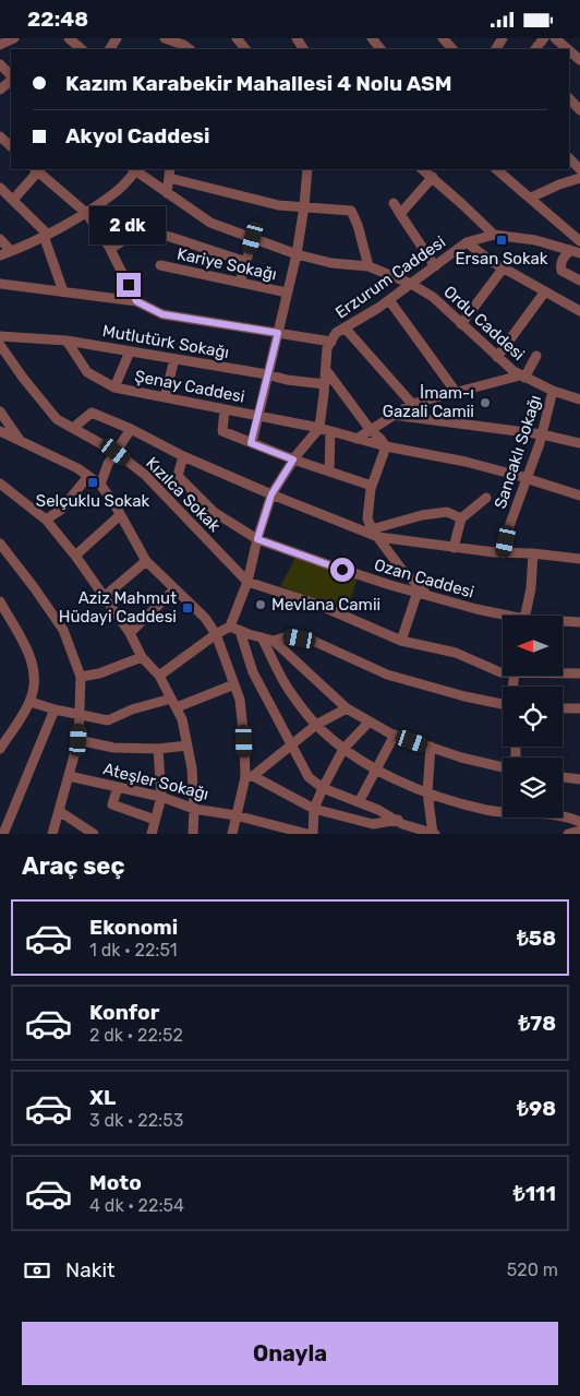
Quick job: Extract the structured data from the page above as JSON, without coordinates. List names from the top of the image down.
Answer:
{
  "streets": {
    "street": [
      "Kariye Sokağı",
      "Erzurum Caddesi",
      "Ordu Caddesi",
      "Mutlutürk Sokağı",
      "Şenay Caddesi",
      "Sancaklı Sokağı",
      "Kızılca Sokak",
      "Ozan Caddesi",
      "Ateşler Sokağı"
    ]
  },
  "crossings": [
    ["Erzurum Caddesi", "Ordu Caddesi"],
    ["Erzurum Caddesi", "Mutlutürk Sokağı"],
    ["Erzurum Caddesi", "Şenay Caddesi"],
    ["Ordu Caddesi", "Sancaklı Sokağı"],
    ["Mutlutürk Sokağı", "Şenay Caddesi"],
    ["Şenay Caddesi", "Sancaklı Sokağı"]
  ],
  "places": {
    "transit": ["Ersan Sokak", "Selçuklu Sokak", "Aziz Mahmut Hüdayi Caddesi"],
    "other": ["İmam-ı Gazali Camii", "Mevlana Camii"]
  },
  "north": "left",
  "page": {
    "status": "22:48",
    "banner": ["Kazım Karabekir Mahallesi 4 Nolu ASM", "Akyol Caddesi"],
    "bubble": "2 dk",
    "heading": "Araç seç",
    "list": [
      {
        "name": "Ekonomi",
        "note": "1 dk · 22:51",
        "value": "₺58"
      },
      {
        "name": "Konfor",
        "note": "2 dk · 22:52",
        "value": "₺78"
      },
      {
        "name": "XL",
        "note": "3 dk · 22:53",
        "value": "₺98"
      },
      {
        "name": "Moto",
        "note": "4 dk · 22:54",
        "value": "₺111"
      }
    ],
    "pay": ["Nakit", "520 m"],
    "buttons": "Onayla"
  }
}
